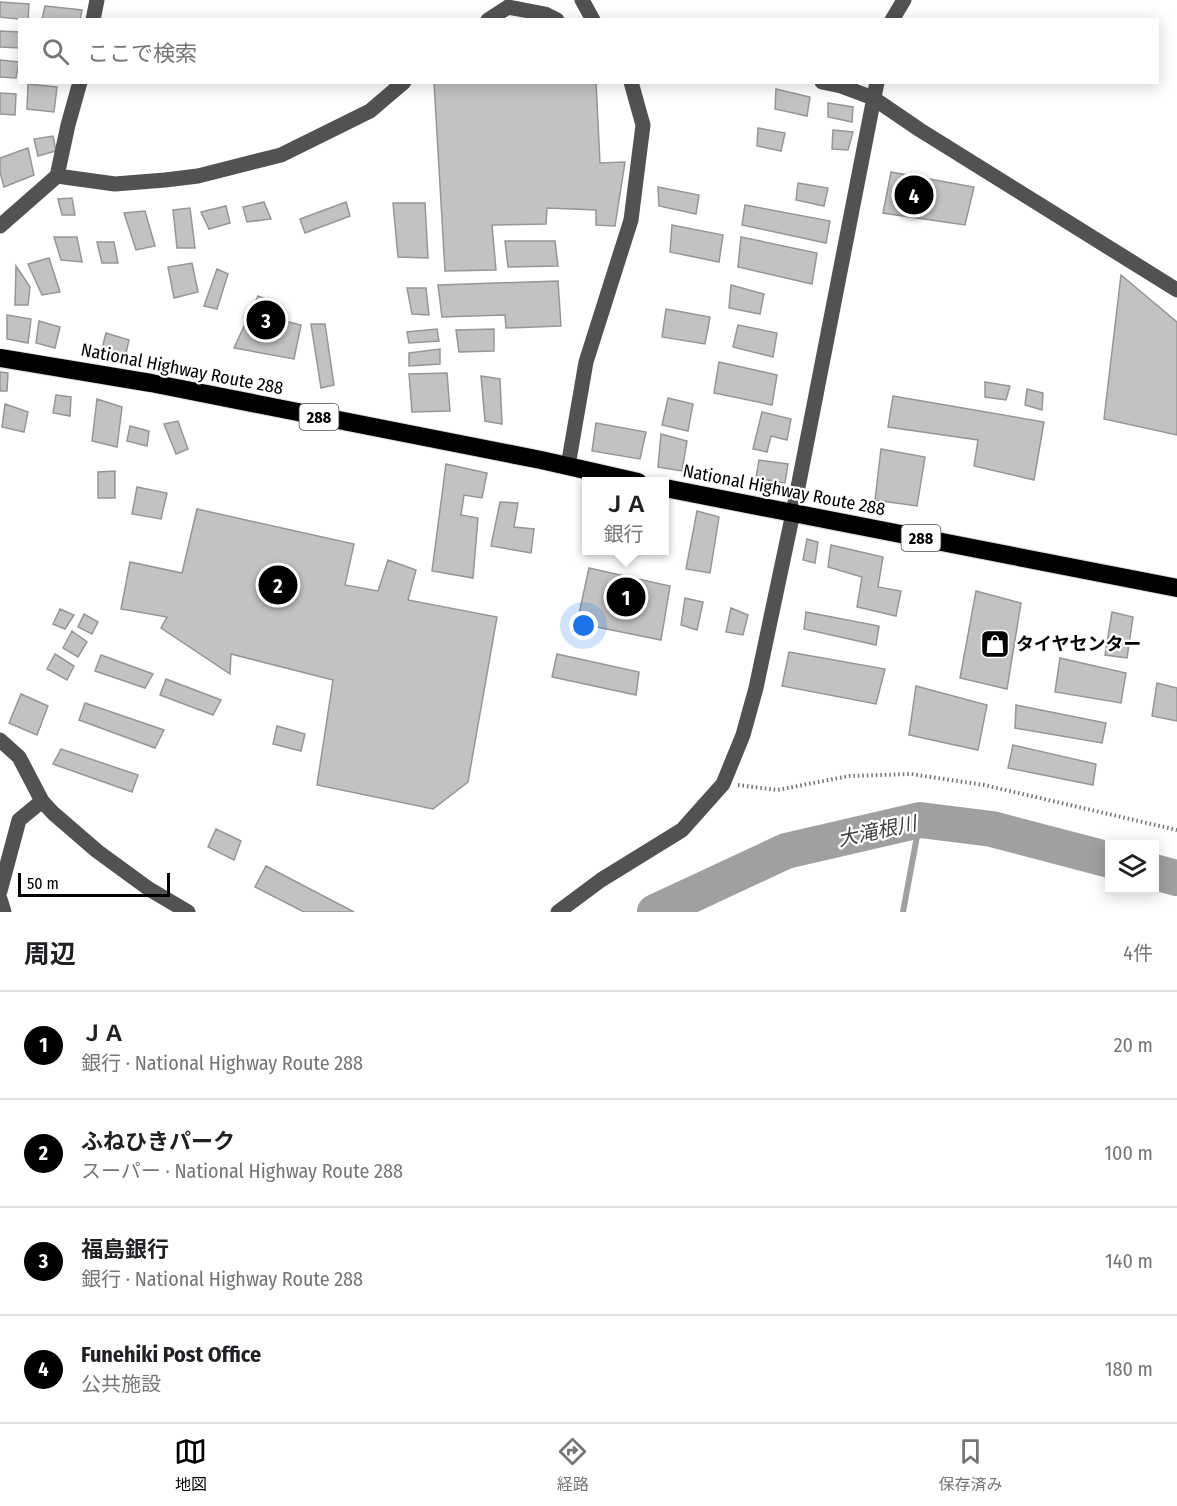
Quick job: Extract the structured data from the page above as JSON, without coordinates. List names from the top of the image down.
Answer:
{
  "streets": {
    "highway": ["National Highway Route 288", "288"]
  },
  "water": ["大滝根川"],
  "places": {
    "shop": ["タイヤセンター"]
  },
  "scale_bar": "50 m",
  "page": {
    "search": "ここで検索",
    "pins": [
      "4",
      "3",
      "2",
      "1"
    ],
    "popup": ["ＪＡ", "銀行"],
    "scale": "50 m",
    "heading": ["周辺", "4件"],
    "list": [
      {
        "mark": "1",
        "name": "ＪＡ",
        "note": "銀行 · National Highway Route 288",
        "value": "20 m"
      },
      {
        "mark": "2",
        "name": "ふねひきパーク",
        "note": "スーパー · National Highway Route 288",
        "value": "100 m"
      },
      {
        "mark": "3",
        "name": "福島銀行",
        "note": "銀行 · National Highway Route 288",
        "value": "140 m"
      },
      {
        "mark": "4",
        "name": "Funehiki Post Office",
        "note": "公共施設",
        "value": "180 m"
      }
    ],
    "nav": ["地図", "経路", "保存済み"]
  }
}
